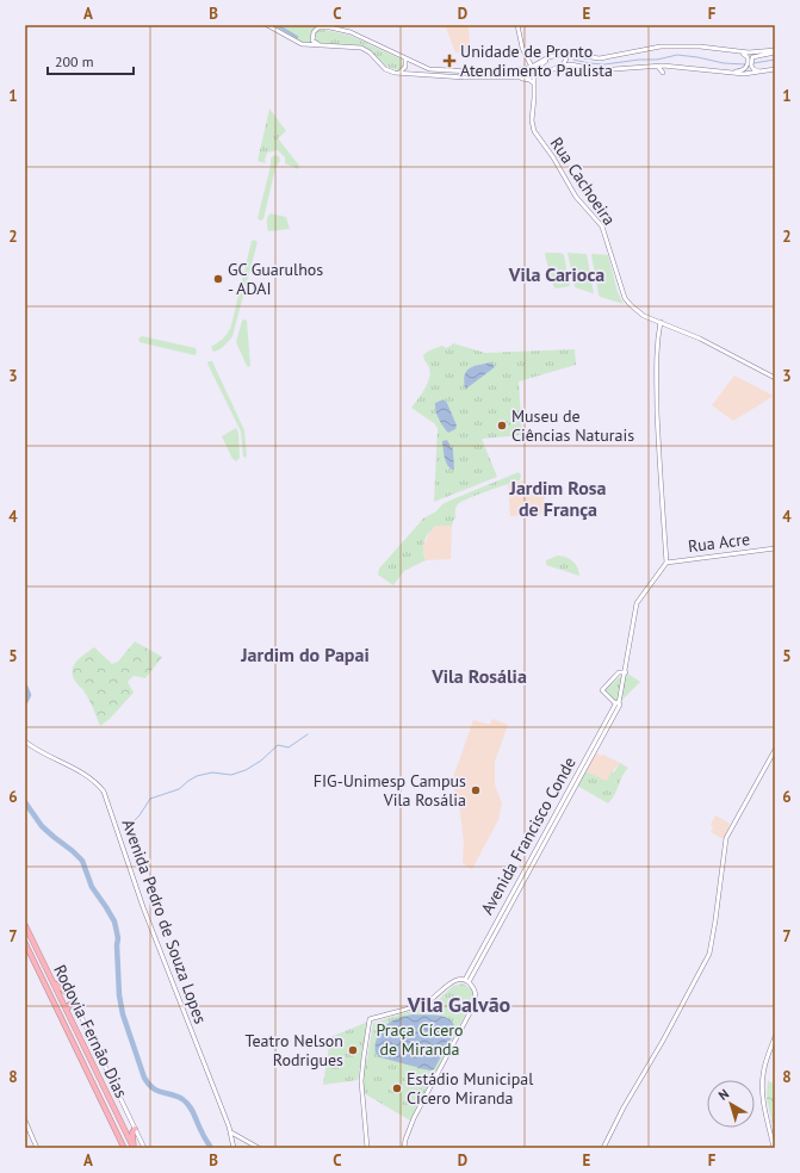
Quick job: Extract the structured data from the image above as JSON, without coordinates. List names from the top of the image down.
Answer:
{
  "streets": {
    "highway": ["Rodovia Fernão Dias"],
    "main road": [
      "Rua Cachoeira",
      "Rua Acre",
      "Avenida Francisco Conde",
      "Avenida Pedro de Souza Lopes"
    ]
  },
  "crossings": [
    ["Rua Acre", "Avenida Francisco Conde"]
  ],
  "districts": [
    "Vila Carioca",
    "Jardim Rosa de França",
    "Jardim do Papai",
    "Vila Rosália",
    "Vila Galvão"
  ],
  "parks": ["Praça Cícero de Miranda"],
  "places": {
    "health": ["Unidade de Pronto Atendimento Paulista"],
    "other": [
      "GC Guarulhos - ADAI",
      "Museu de Ciências Naturais",
      "FIG-Unimesp Campus Vila Rosália",
      "Teatro Nelson Rodrigues",
      "Estádio Municipal Cícero Miranda"
    ]
  },
  "scale_bar": "200 m",
  "north": "top left",
  "grid": {
    "columns": [
      "A",
      "B",
      "C",
      "D",
      "E",
      "F"
    ],
    "rows": [
      "1",
      "2",
      "3",
      "4",
      "5",
      "6",
      "7",
      "8"
    ]
  }
}
